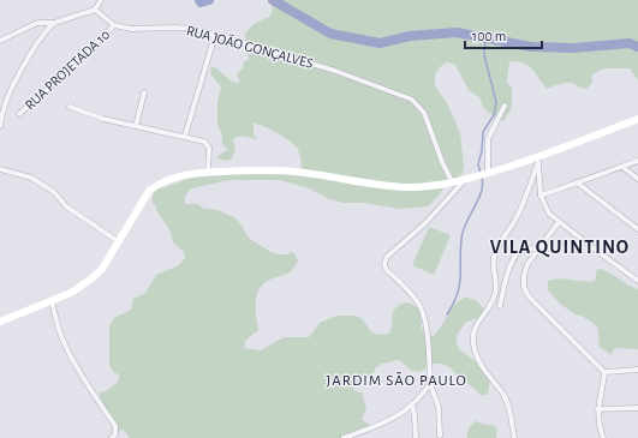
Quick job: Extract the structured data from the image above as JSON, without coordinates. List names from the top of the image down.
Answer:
{
  "streets": {
    "street": ["RUA JOÃO GONÇALVES", "RUA PROJETADA 10"]
  },
  "crossings": [
    ["RUA JOÃO GONÇALVES", "RUA PROJETADA 10"]
  ],
  "districts": ["VILA QUINTINO", "JARDIM SÃO PAULO"],
  "scale_bar": "100 m"
}
